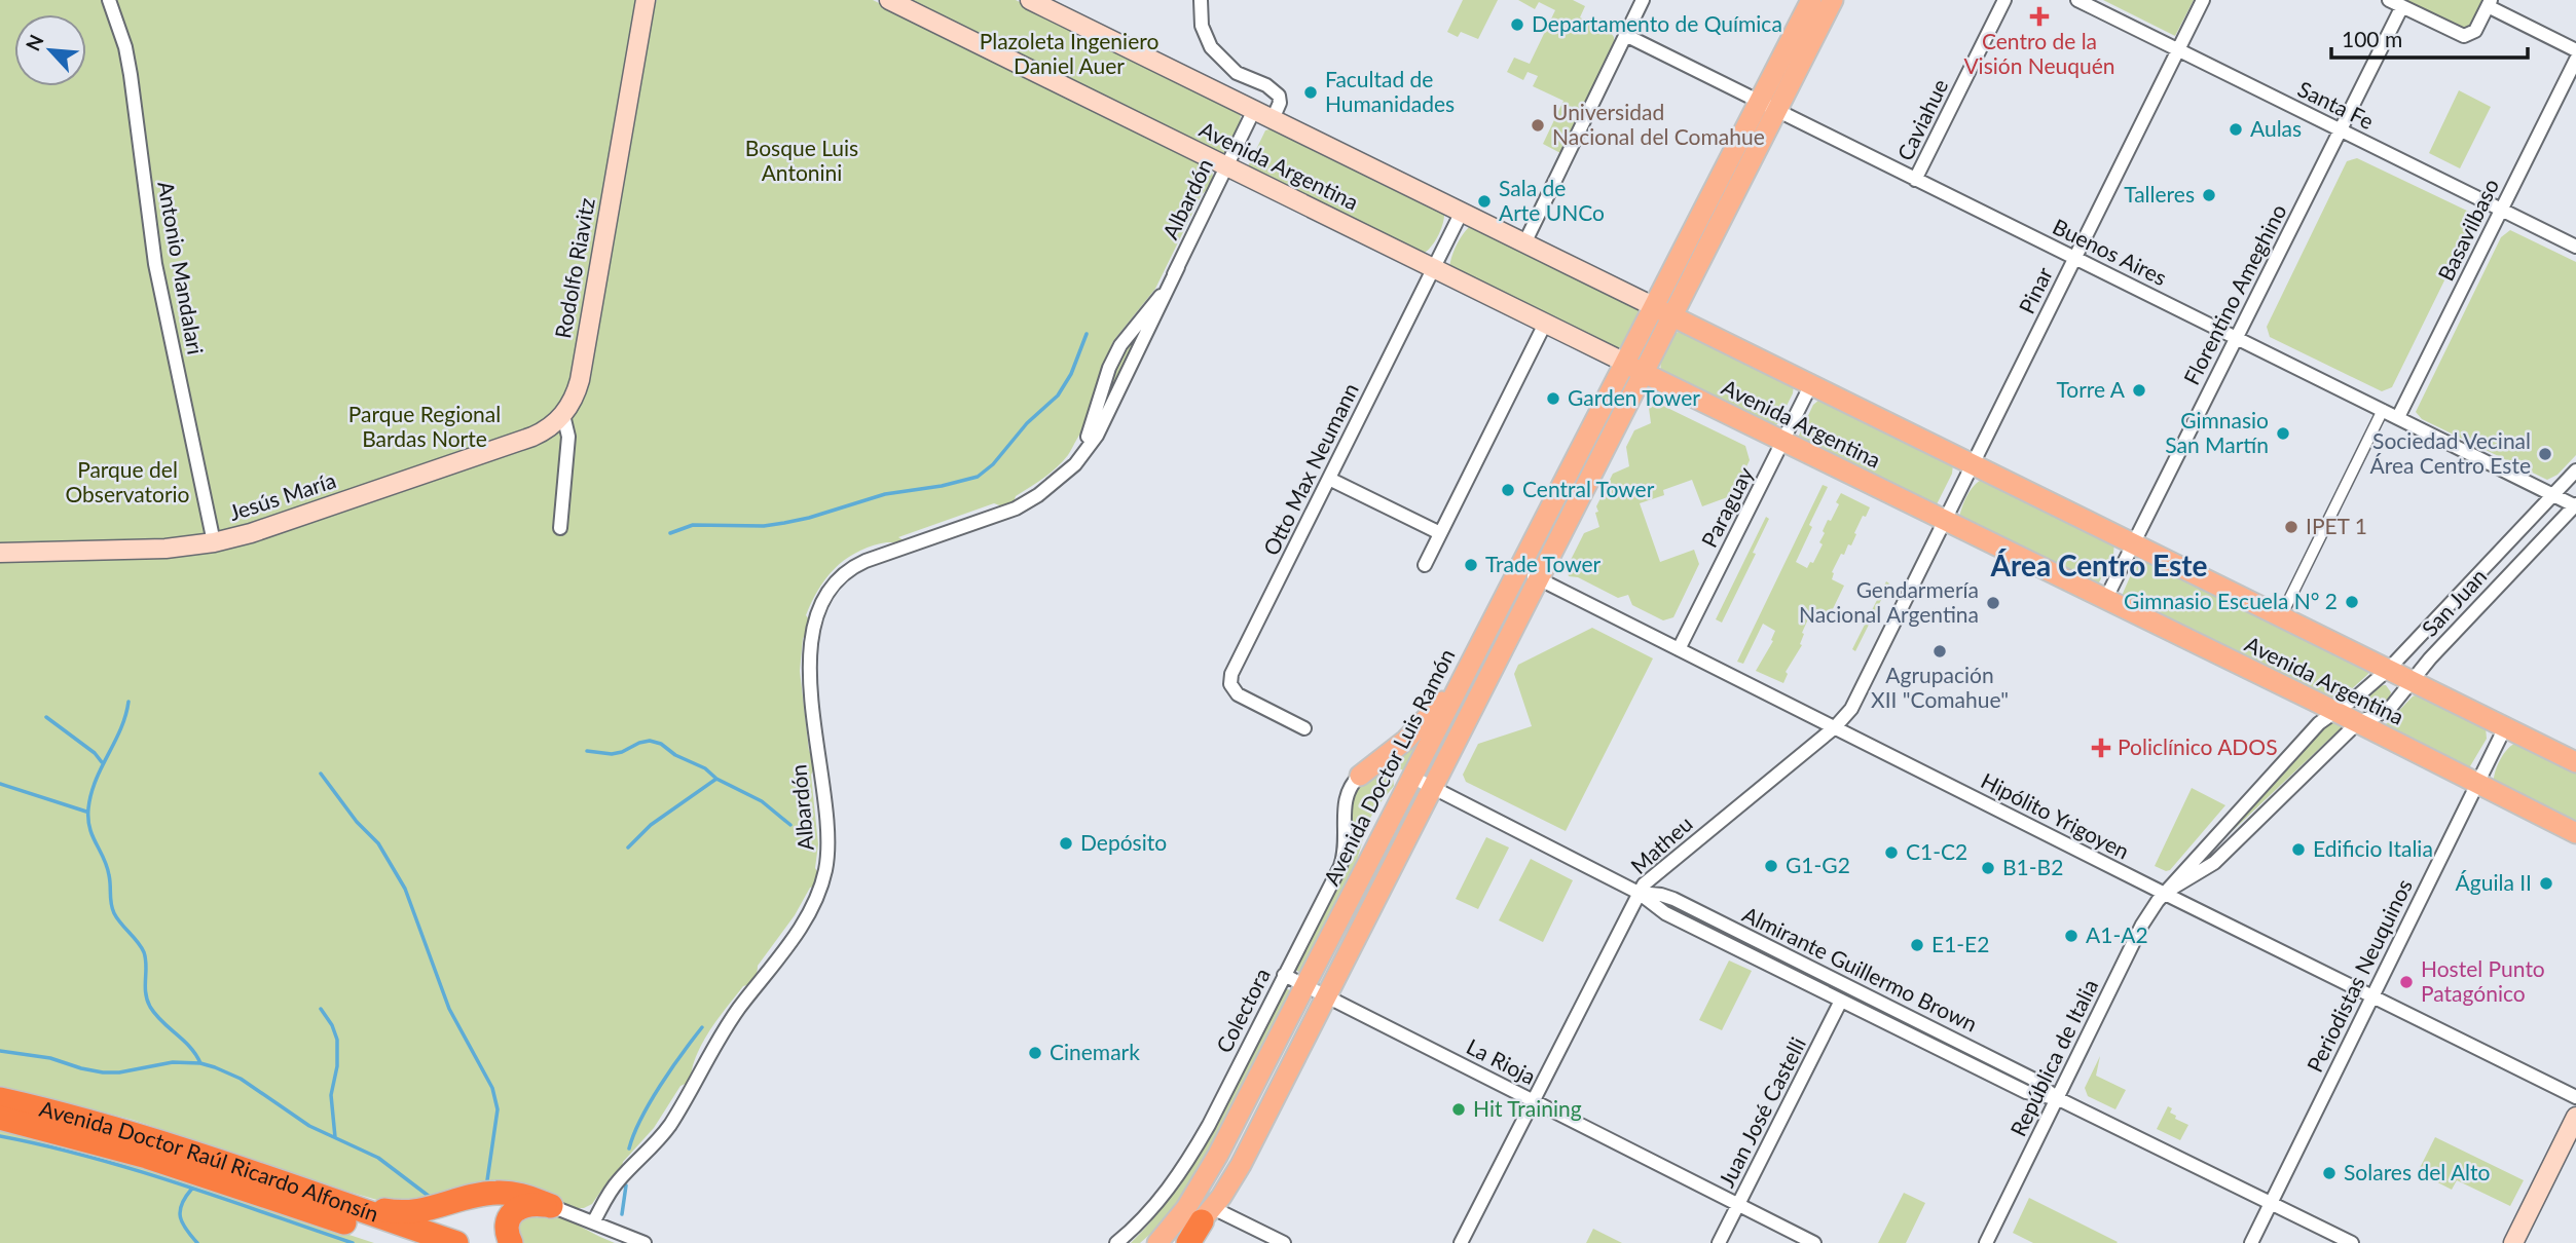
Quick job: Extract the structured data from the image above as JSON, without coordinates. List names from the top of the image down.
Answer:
{
  "streets": {
    "highway": ["Avenida Doctor Raúl Ricardo Alfonsín"],
    "main road": [
      "Avenida Argentina",
      "Rodolfo Riavitz",
      "Jesús María",
      "Avenida Doctor Luis Ramón"
    ],
    "street": [
      "Santa Fe",
      "Caviahue",
      "Albardón",
      "Basavilbaso",
      "Buenos Aires",
      "Antonio Mandalari",
      "Pinar",
      "Florentino Ameghino",
      "Otto Max Neumann",
      "Paraguay",
      "San Juan",
      "Hipólito Yrigoyen",
      "Matheu",
      "Almirante Guillermo Brown",
      "Periodistas Neuquinos",
      "Colectora",
      "República de Italia",
      "La Rioja",
      "Juan José Castelli"
    ]
  },
  "crossings": [
    ["Santa Fe", "Basavilbaso"],
    ["Santa Fe", "Pinar"],
    ["Santa Fe", "Florentino Ameghino"],
    ["Caviahue", "Buenos Aires"],
    ["Avenida Argentina", "Albardón"],
    ["Avenida Argentina", "Pinar"],
    ["Avenida Argentina", "Florentino Ameghino"],
    ["Avenida Argentina", "Otto Max Neumann"],
    ["Avenida Argentina", "Paraguay"],
    ["Avenida Argentina", "San Juan"],
    ["Avenida Argentina", "Avenida Doctor Luis Ramón"],
    ["Avenida Argentina", "Matheu"],
    ["Avenida Argentina", "Periodistas Neuquinos"],
    ["Avenida Argentina", "República de Italia"],
    ["Basavilbaso", "Buenos Aires"],
    ["Buenos Aires", "Pinar"],
    ["Buenos Aires", "Florentino Ameghino"],
    ["Buenos Aires", "San Juan"],
    ["Buenos Aires", "Avenida Doctor Luis Ramón"],
    ["Antonio Mandalari", "Jesús María"],
    ["Rodolfo Riavitz", "Jesús María"],
    ["Pinar", "Matheu"],
    ["Paraguay", "Hipólito Yrigoyen"],
    ["San Juan", "República de Italia"],
    ["Avenida Doctor Luis Ramón", "Hipólito Yrigoyen"],
    ["Avenida Doctor Luis Ramón", "Almirante Guillermo Brown"],
    ["Avenida Doctor Luis Ramón", "La Rioja"],
    ["Hipólito Yrigoyen", "Matheu"],
    ["Hipólito Yrigoyen", "Periodistas Neuquinos"],
    ["Hipólito Yrigoyen", "República de Italia"],
    ["Matheu", "Almirante Guillermo Brown"],
    ["Matheu", "La Rioja"],
    ["Almirante Guillermo Brown", "Periodistas Neuquinos"],
    ["Almirante Guillermo Brown", "República de Italia"],
    ["Almirante Guillermo Brown", "Juan José Castelli"],
    ["Colectora", "La Rioja"],
    ["La Rioja", "Juan José Castelli"]
  ],
  "districts": ["Área Centro Este"],
  "parks": [
    "Plazoleta Ingeniero Daniel Auer",
    "Bosque Luis Antonini",
    "Parque Regional Bardas Norte",
    "Parque del Observatorio"
  ],
  "places": {
    "health": ["Centro de la Visión Neuquén", "Policlínico ADOS"],
    "other": [
      "Departamento de Química",
      "Facultad de Humanidades",
      "Universidad Nacional del Comahue",
      "Aulas",
      "Talleres",
      "Sala de Arte UNCo",
      "Torre A",
      "Garden Tower",
      "Gimnasio San Martín",
      "Sociedad Vecinal Área Centro Este",
      "Central Tower",
      "IPET 1",
      "Trade Tower",
      "Gimnasio Escuela N° 2",
      "Gendarmería Nacional Argentina",
      "Agrupación XII \"Comahue\"",
      "Depósito",
      "Edificio Italia",
      "C1-C2",
      "G1-G2",
      "B1-B2",
      "Águila II",
      "A1-A2",
      "E1-E2",
      "Hostel Punto Patagónico",
      "Cinemark",
      "Hit Training",
      "Solares del Alto"
    ]
  },
  "scale_bar": "100 m",
  "north": "top left"
}
